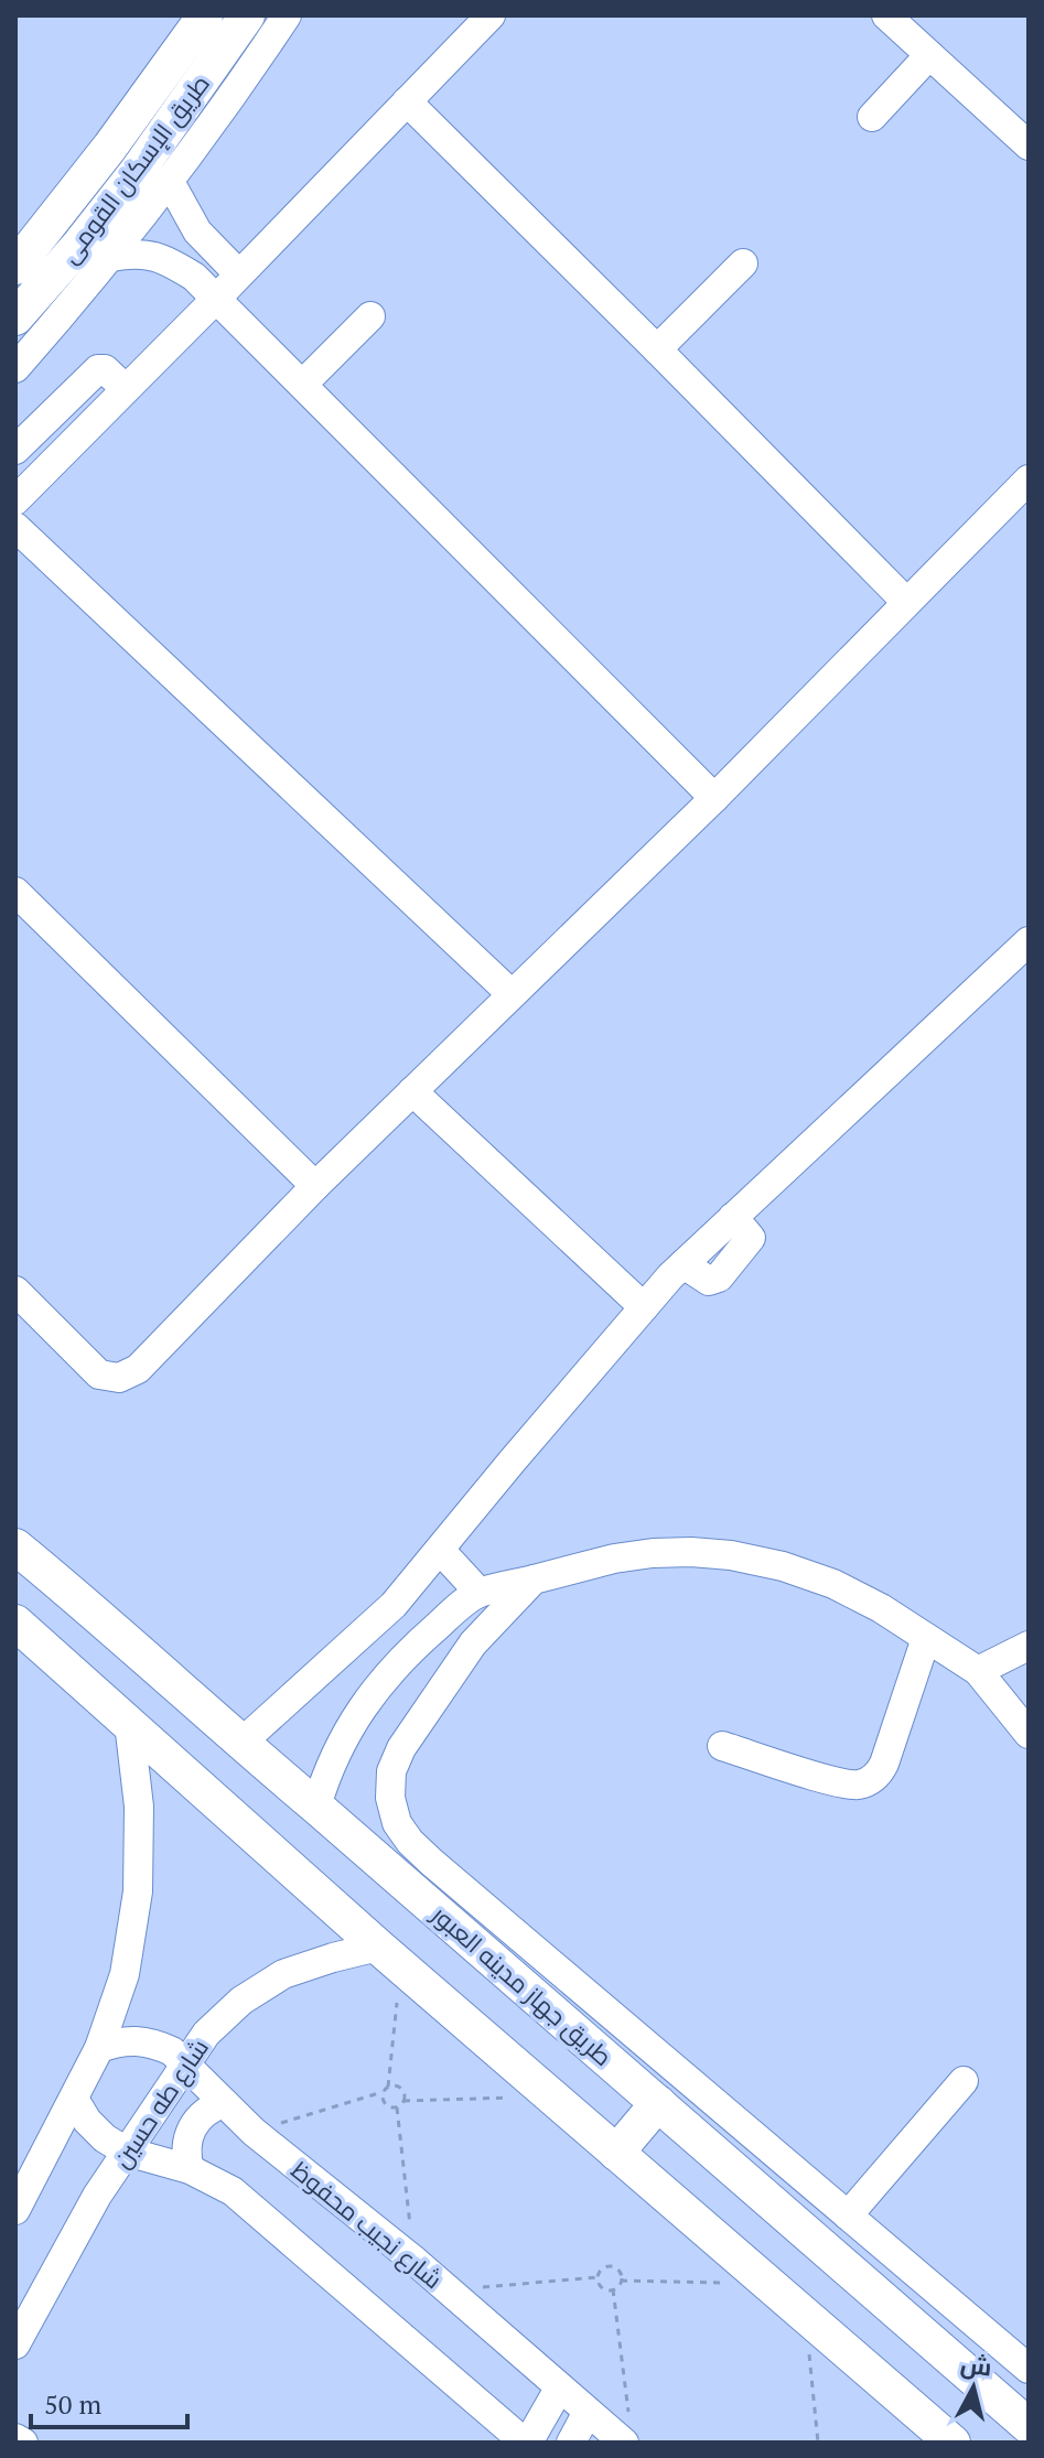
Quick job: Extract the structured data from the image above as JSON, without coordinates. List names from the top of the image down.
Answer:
{
  "streets": {
    "main road": ["طريق الإسكان القومى", "طريق جهاز مدينه العبور"],
    "street": ["شارع طه حسين", "شارع نجيب محفوظ"]
  },
  "crossings": [
    ["شارع طه حسين", "شارع نجيب محفوظ"]
  ],
  "scale_bar": "50 m",
  "north": "top"
}
